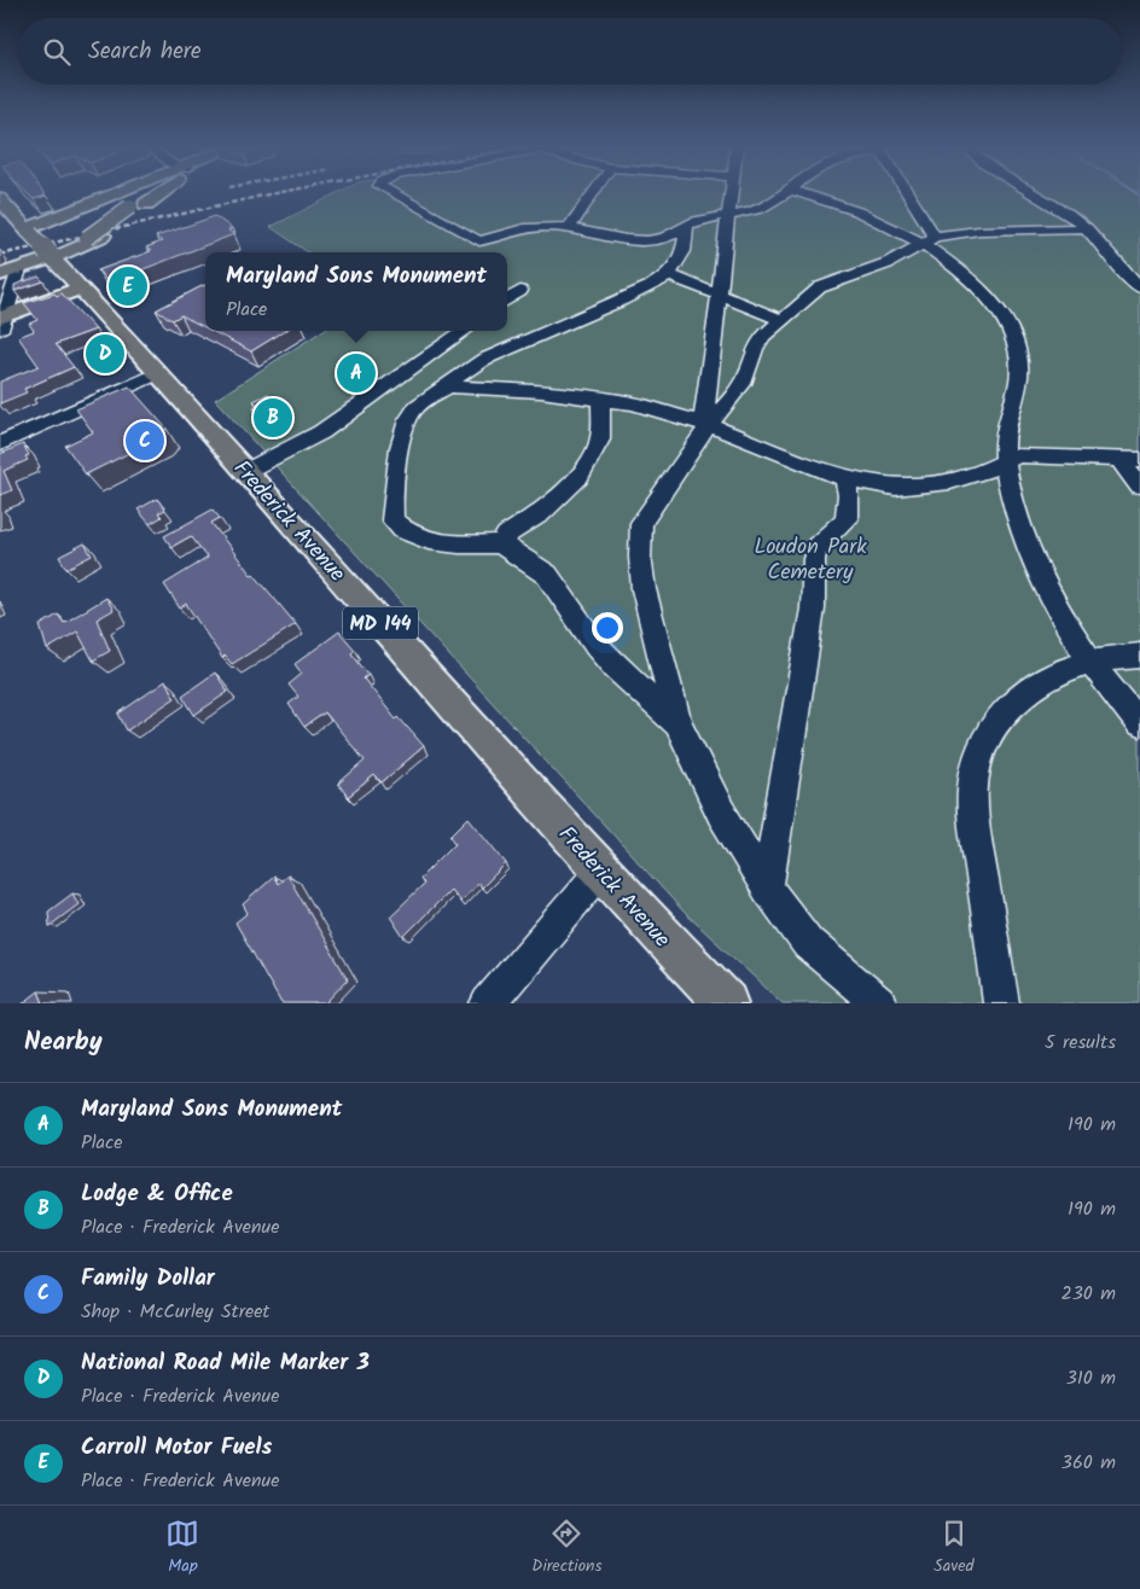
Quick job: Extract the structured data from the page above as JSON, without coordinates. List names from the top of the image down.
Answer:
{
  "streets": {
    "main road": ["Frederick Avenue", "MD 144"]
  },
  "parks": ["Loudon Park Cemetery"],
  "page": {
    "search": "Search here",
    "popup": ["Maryland Sons Monument", "Place"],
    "pins": [
      "E",
      "D",
      "A",
      "B",
      "C"
    ],
    "heading": ["Nearby", "5 results"],
    "list": [
      {
        "mark": "A",
        "name": "Maryland Sons Monument",
        "note": "Place",
        "value": "190 m"
      },
      {
        "mark": "B",
        "name": "Lodge & Office",
        "note": "Place · Frederick Avenue",
        "value": "190 m"
      },
      {
        "mark": "C",
        "name": "Family Dollar",
        "note": "Shop · McCurley Street",
        "value": "230 m"
      },
      {
        "mark": "D",
        "name": "National Road Mile Marker 3",
        "note": "Place · Frederick Avenue",
        "value": "310 m"
      },
      {
        "mark": "E",
        "name": "Carroll Motor Fuels",
        "note": "Place · Frederick Avenue",
        "value": "360 m"
      }
    ],
    "nav": ["Map", "Directions", "Saved"]
  }
}
